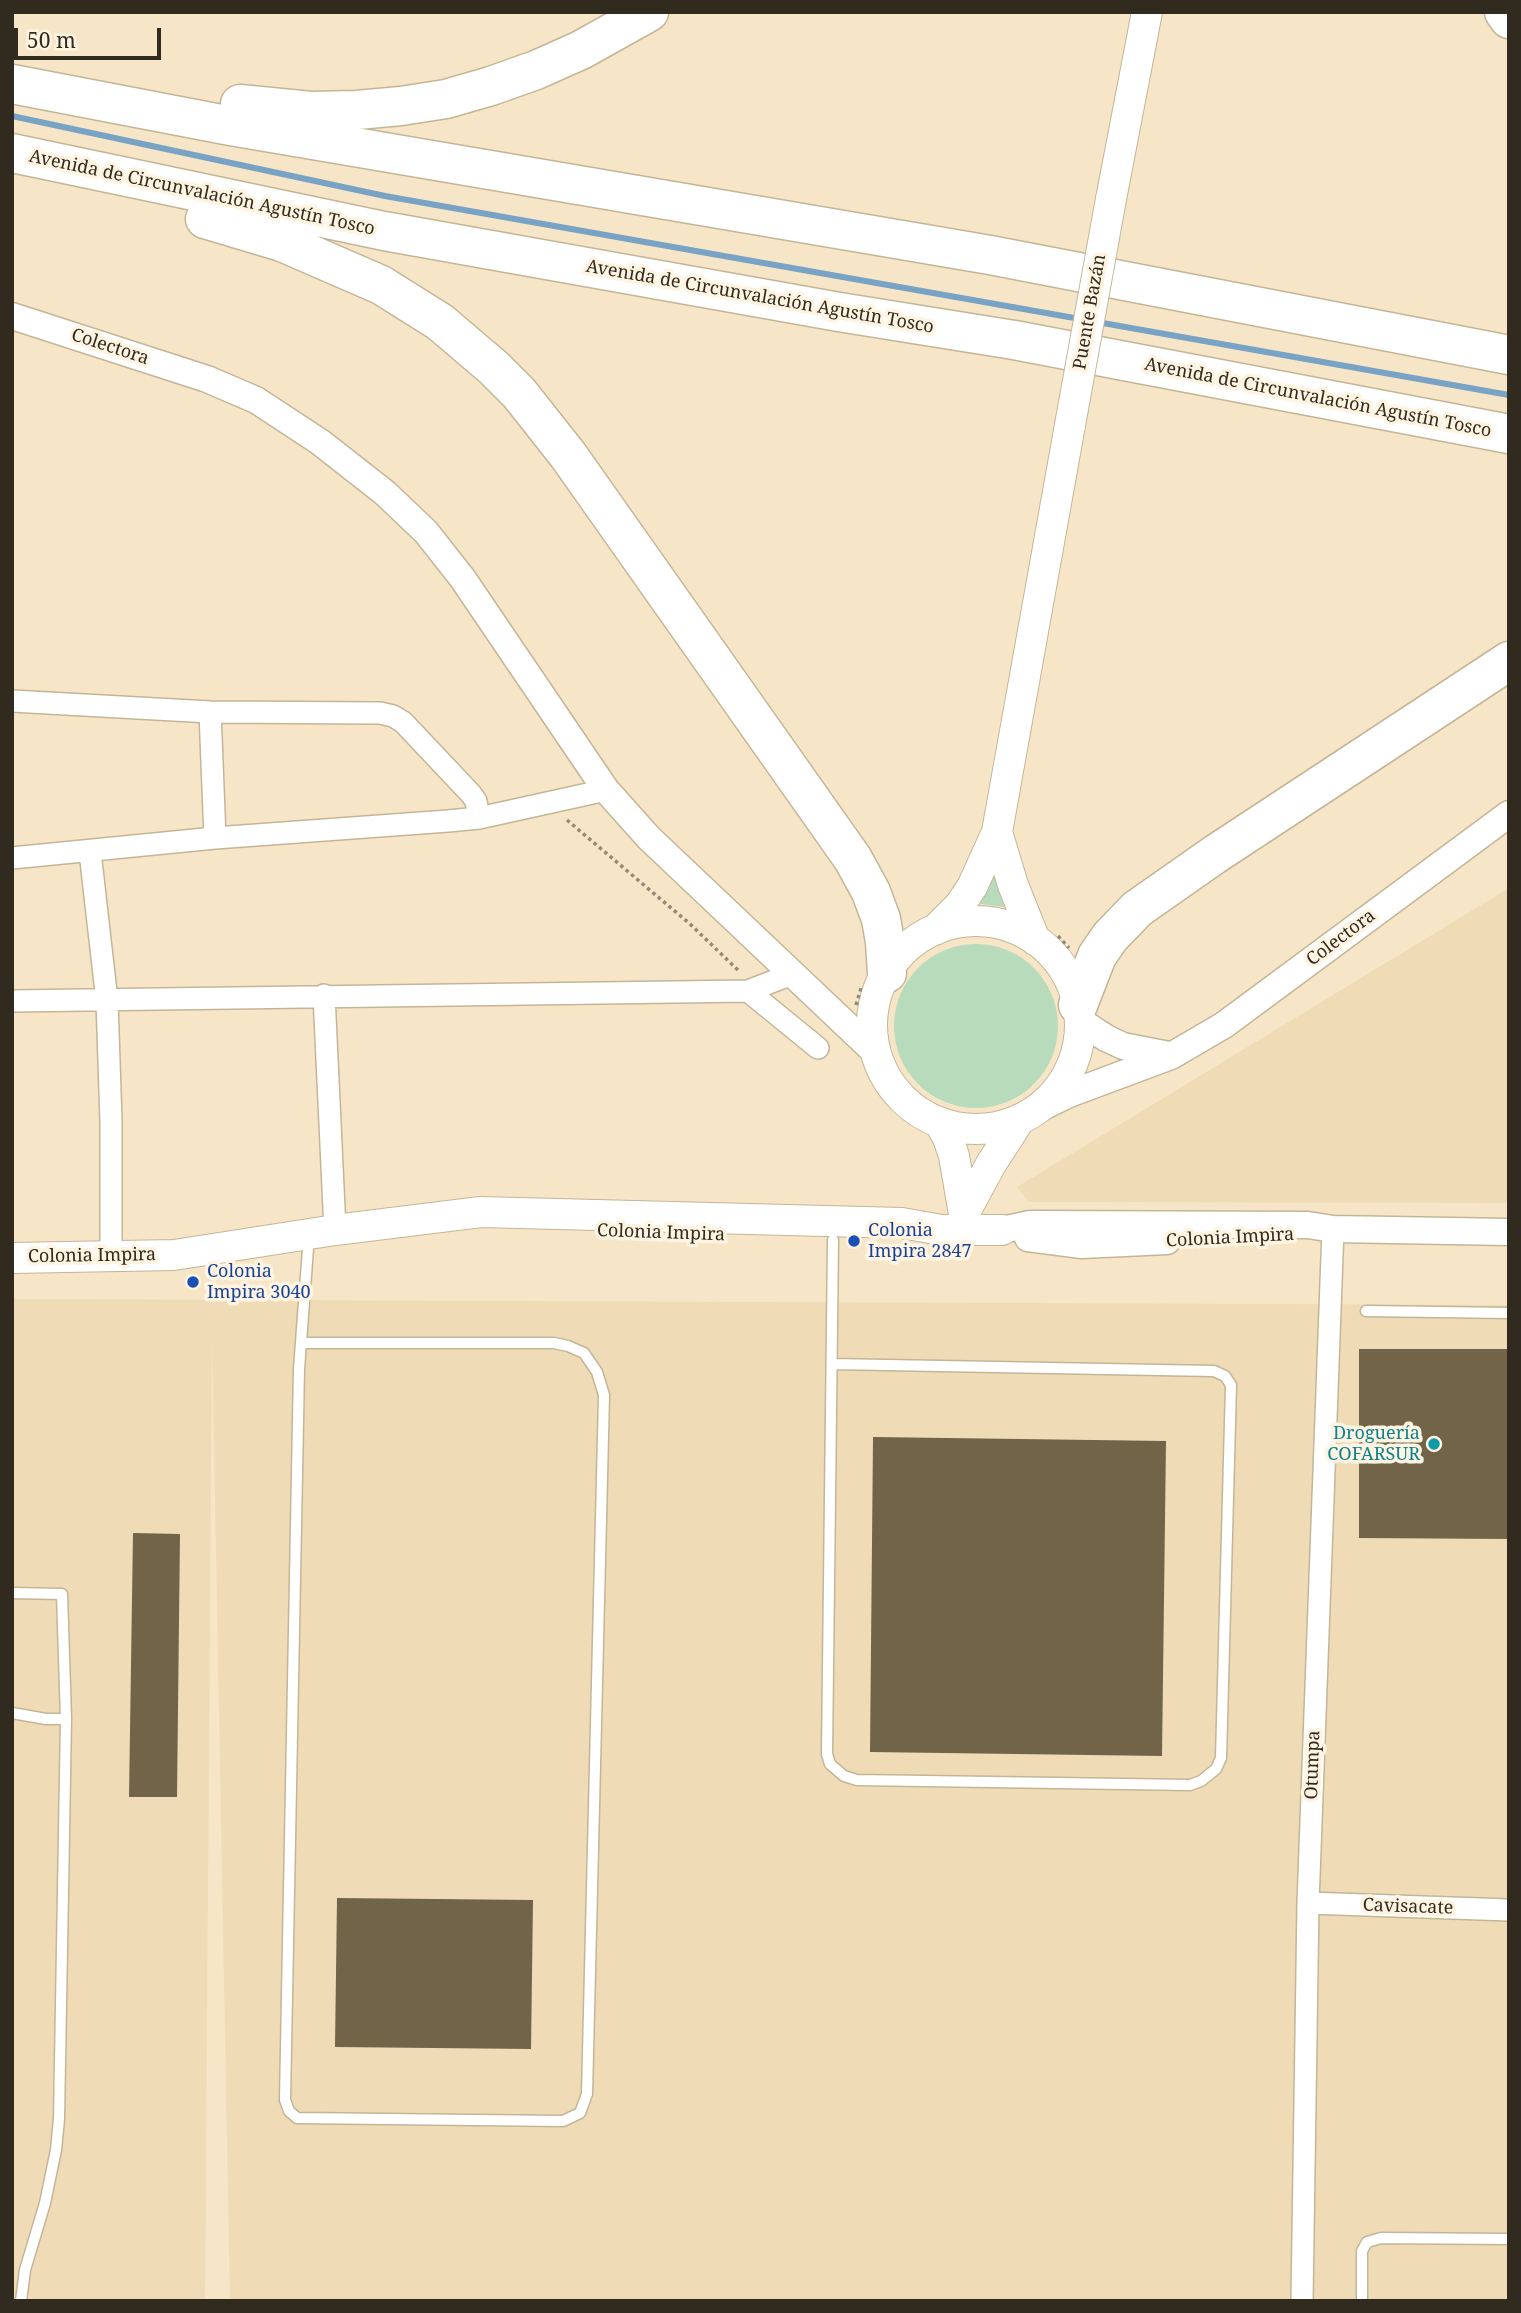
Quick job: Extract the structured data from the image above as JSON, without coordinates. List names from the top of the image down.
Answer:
{
  "streets": {
    "highway": ["Avenida de Circunvalación Agustín Tosco"],
    "main road": ["Puente Bazán", "Colonia Impira"],
    "street": ["Colectora", "Otumpa", "Cavisacate"]
  },
  "crossings": [
    ["Colonia Impira", "Otumpa"],
    ["Otumpa", "Cavisacate"]
  ],
  "places": ["Colonia Impira 2847", "Colonia Impira 3040", "Droguería COFARSUR"],
  "scale_bar": "50 m"
}
